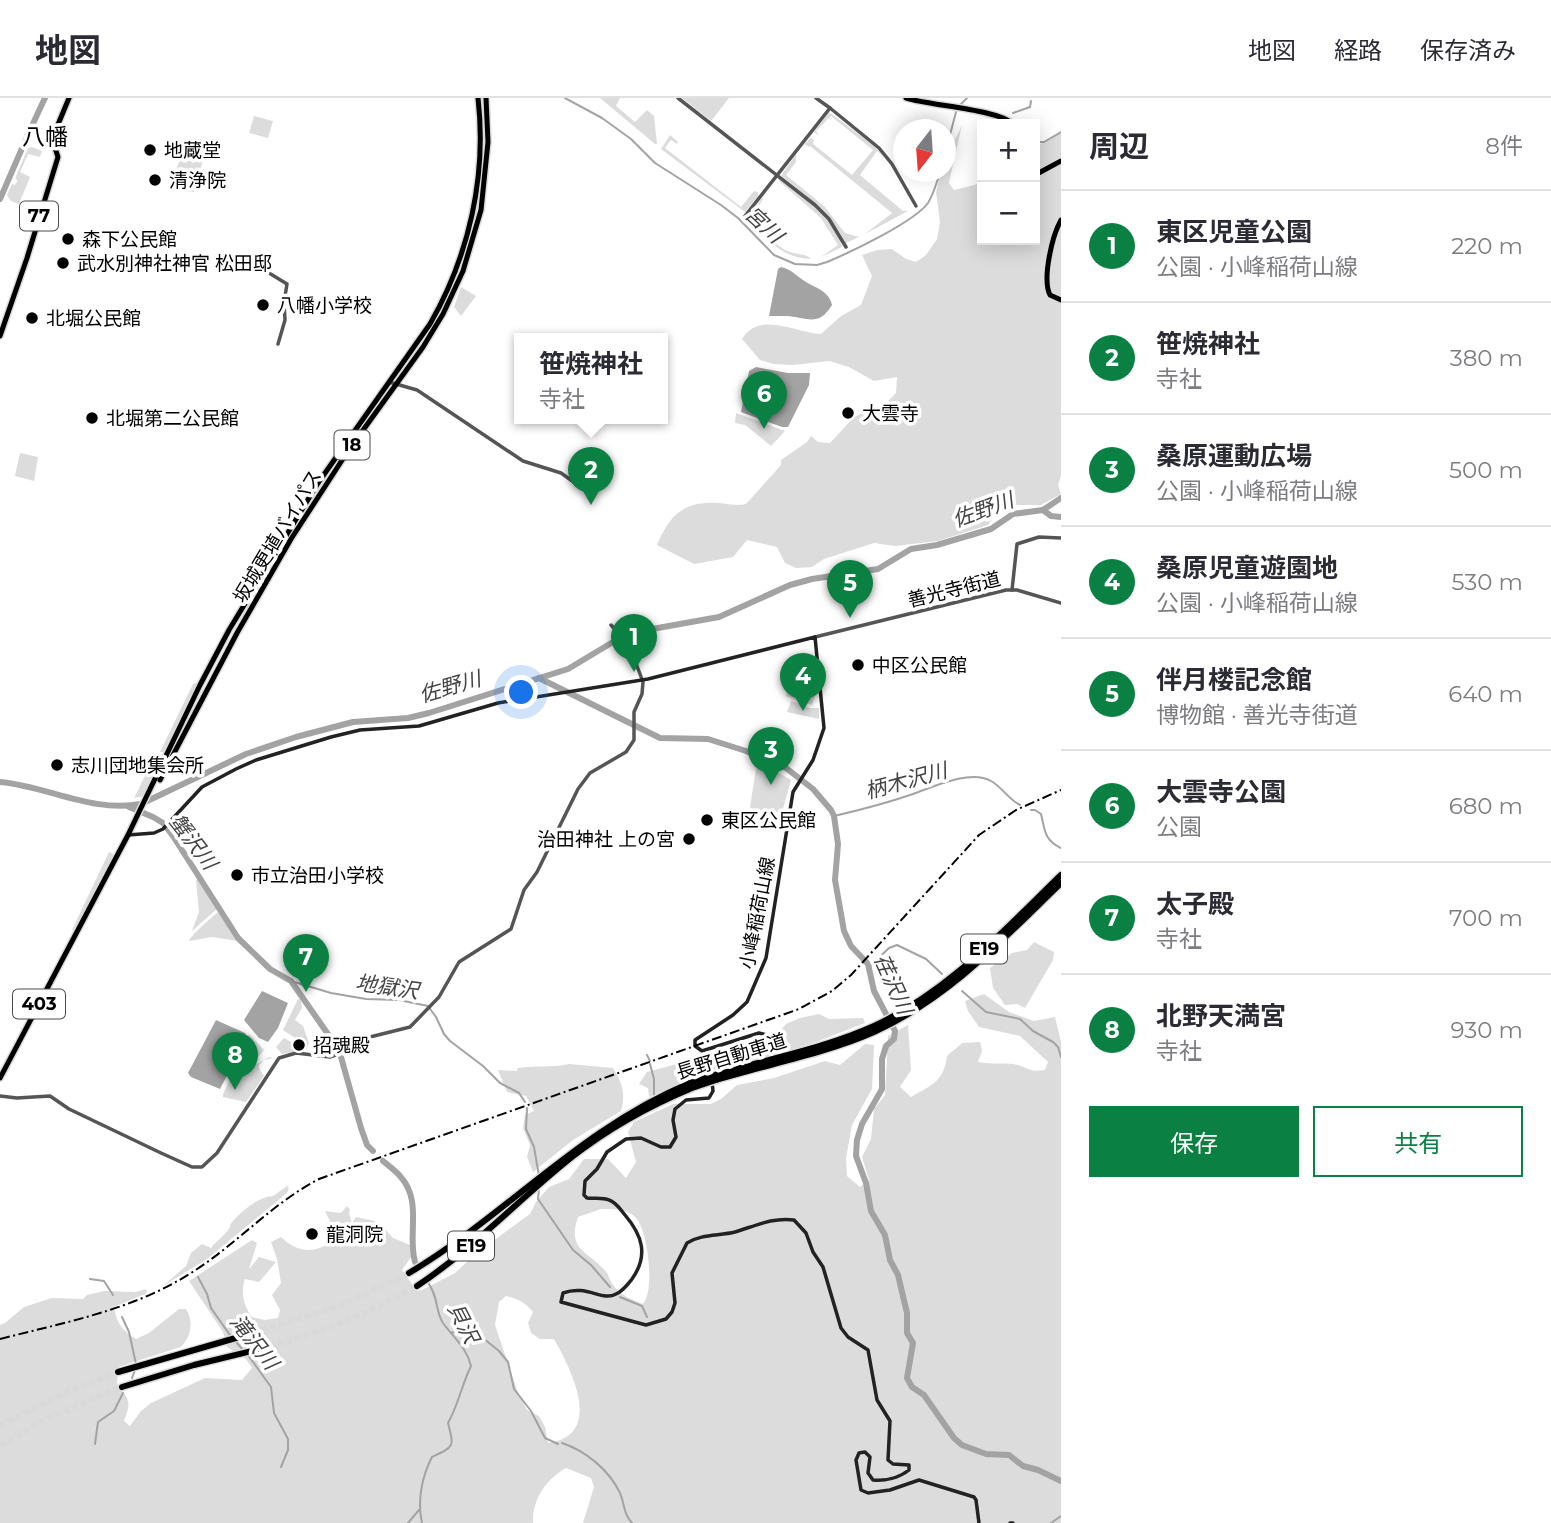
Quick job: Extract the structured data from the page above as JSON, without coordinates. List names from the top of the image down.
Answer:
{
  "streets": {
    "highway": ["E19", "長野自動車道"],
    "main road": [
      "77",
      "18",
      "坂城更埴バイパス",
      "小峰稲荷山線",
      "403"
    ],
    "street": ["善光寺街道"]
  },
  "crossings": [
    ["坂城更埴バイパス", "403"],
    ["善光寺街道", "小峰稲荷山線"]
  ],
  "districts": ["八幡"],
  "water": [
    "宮川",
    "佐野川",
    "柄木沢川",
    "蟹沢川",
    "荏沢川",
    "地獄沢",
    "貝沢",
    "滝沢川"
  ],
  "places": [
    "地蔵堂",
    "清浄院",
    "森下公民館",
    "武水別神社神官 松田邸",
    "八幡小学校",
    "北堀公民館",
    "大雲寺",
    "北堀第二公民館",
    "中区公民館",
    "志川団地集会所",
    "東区公民館",
    "治田神社 上の宮",
    "市立治田小学校",
    "招魂殿",
    "龍洞院"
  ],
  "north": "bottom",
  "page": {
    "header": "地図",
    "nav": ["地図", "経路", "保存済み"],
    "heading": ["周辺", "8件"],
    "map_buttons": ["+", "−"],
    "list": [
      {
        "mark": "1",
        "name": "東区児童公園",
        "note": "公園 · 小峰稲荷山線",
        "value": "220 m"
      },
      {
        "mark": "2",
        "name": "笹焼神社",
        "note": "寺社",
        "value": "380 m"
      },
      {
        "mark": "3",
        "name": "桑原運動広場",
        "note": "公園 · 小峰稲荷山線",
        "value": "500 m"
      },
      {
        "mark": "4",
        "name": "桑原児童遊園地",
        "note": "公園 · 小峰稲荷山線",
        "value": "530 m"
      },
      {
        "mark": "5",
        "name": "伴月楼記念館",
        "note": "博物館 · 善光寺街道",
        "value": "640 m"
      },
      {
        "mark": "6",
        "name": "大雲寺公園",
        "note": "公園",
        "value": "680 m"
      },
      {
        "mark": "7",
        "name": "太子殿",
        "note": "寺社",
        "value": "700 m"
      },
      {
        "mark": "8",
        "name": "北野天満宮",
        "note": "寺社",
        "value": "930 m"
      }
    ],
    "popup": ["笹焼神社", "寺社"],
    "pins": [
      "6",
      "2",
      "5",
      "1",
      "4",
      "3",
      "7",
      "8"
    ],
    "buttons": ["保存", "共有"]
  }
}
